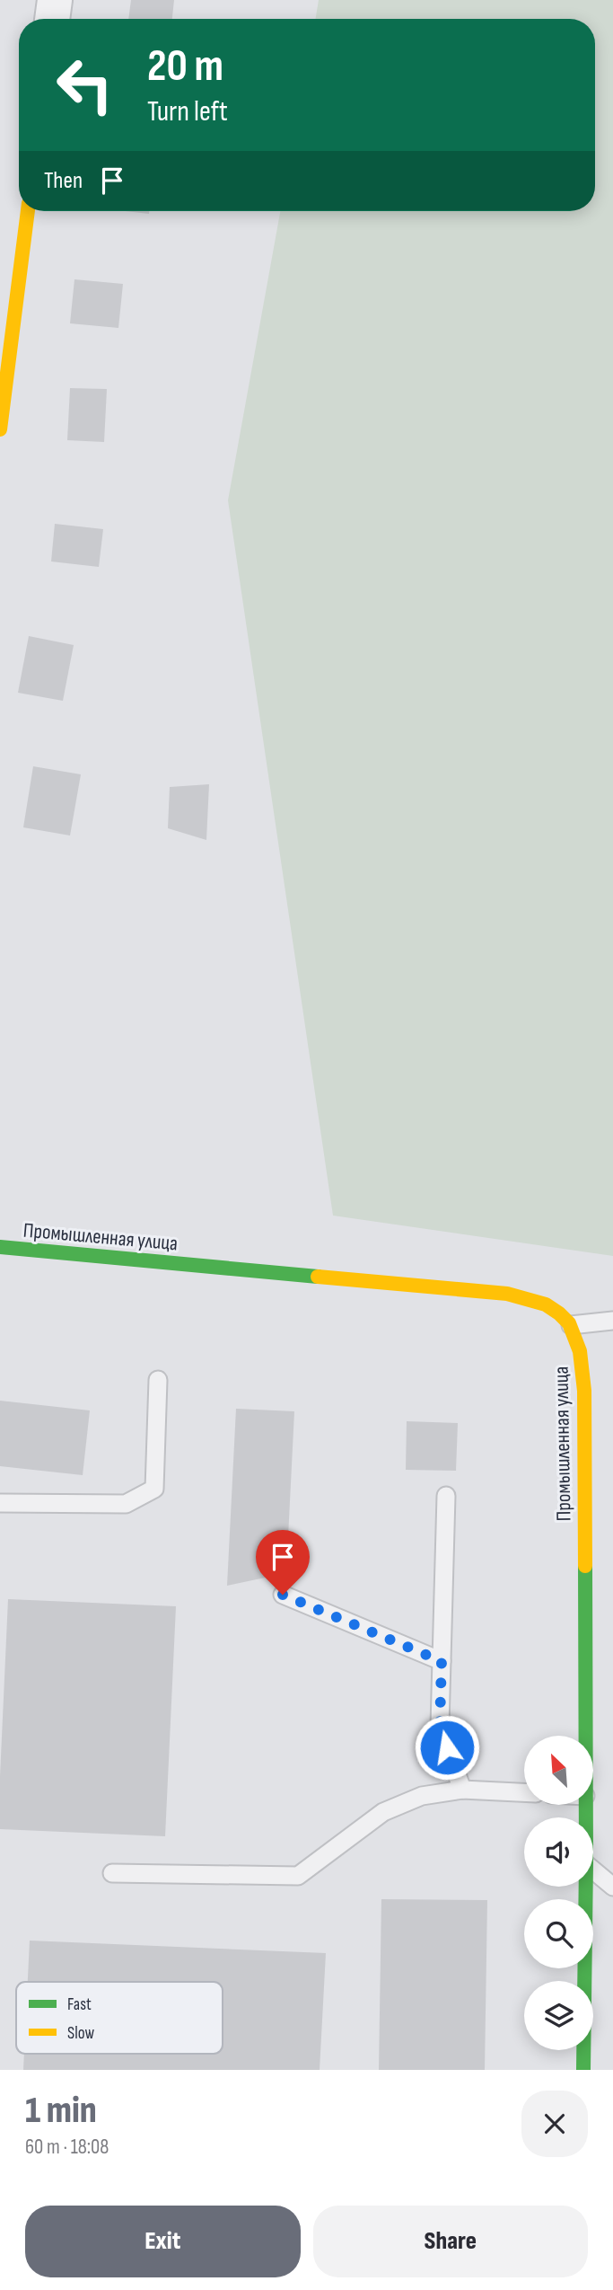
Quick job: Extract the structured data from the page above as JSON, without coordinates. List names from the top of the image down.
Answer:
{
  "streets": {
    "street": ["Промышленная улица"]
  },
  "legend": ["Fast", "Slow"],
  "north": "top left",
  "page": {
    "turn": ["20 m", "Turn left"],
    "then": "Then",
    "heading": ["1 min", "60 m · 18:08"],
    "buttons": ["Exit", "Share"]
  }
}
